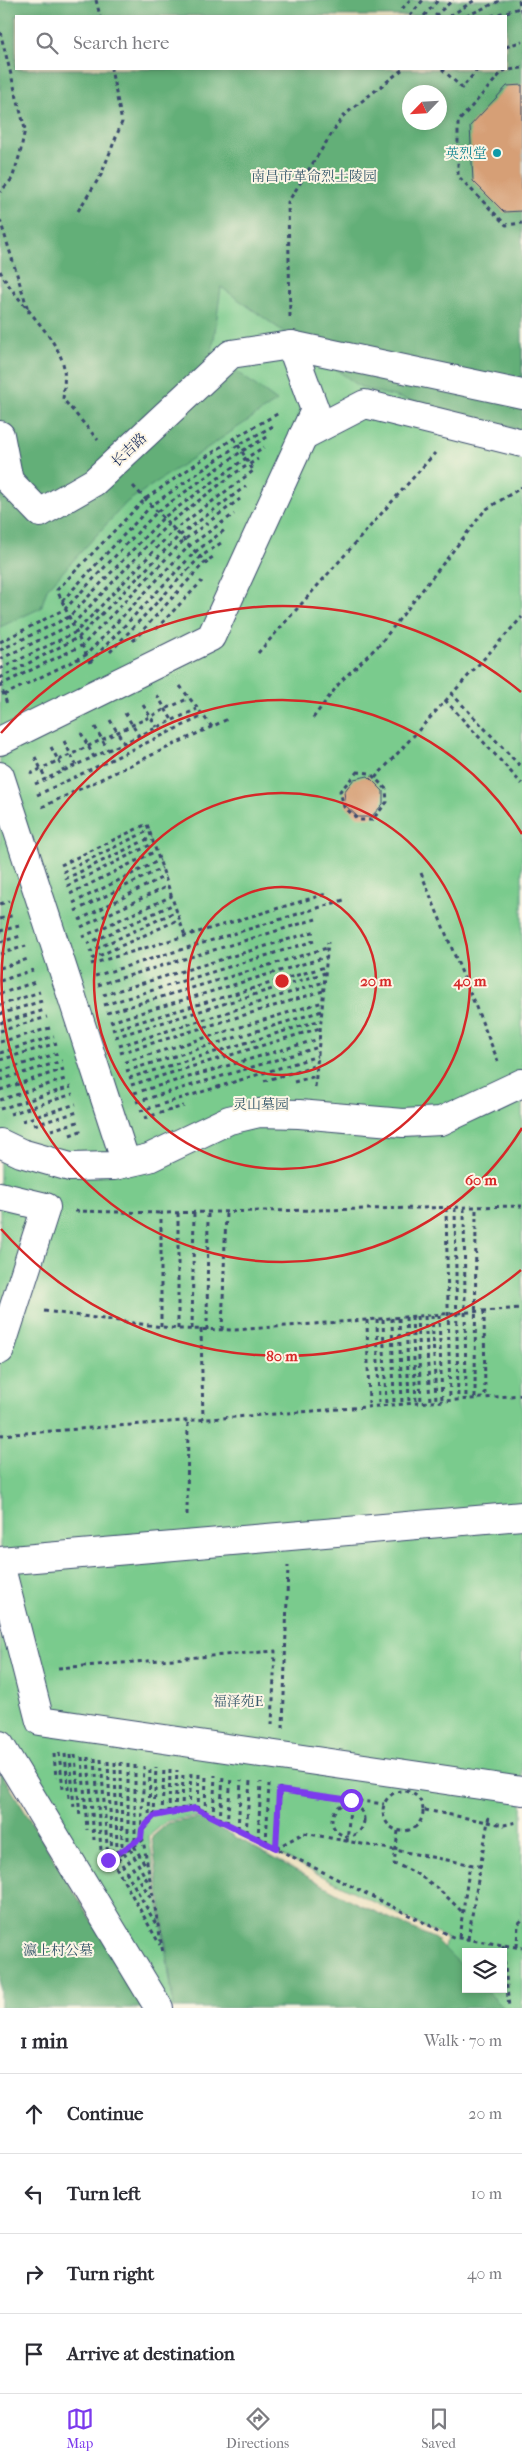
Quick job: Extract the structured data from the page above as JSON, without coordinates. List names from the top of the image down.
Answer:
{
  "streets": {
    "street": ["长吉路"]
  },
  "parks": [
    "南昌市革命烈士陵园",
    "灵山墓园",
    "福泽苑E",
    "瀛上村公墓"
  ],
  "places": ["英烈堂"],
  "north": "bottom left",
  "page": {
    "search": "Search here",
    "heading": ["1 min", "Walk · 70 m"],
    "list": [
      ["Continue", "20 m"],
      ["Turn left", "10 m"],
      ["Turn right", "40 m"],
      "Arrive at destination"
    ],
    "nav": ["Map", "Directions", "Saved"]
  },
  "rings": [
    "20 m",
    "40 m",
    "60 m",
    "80 m"
  ]
}
